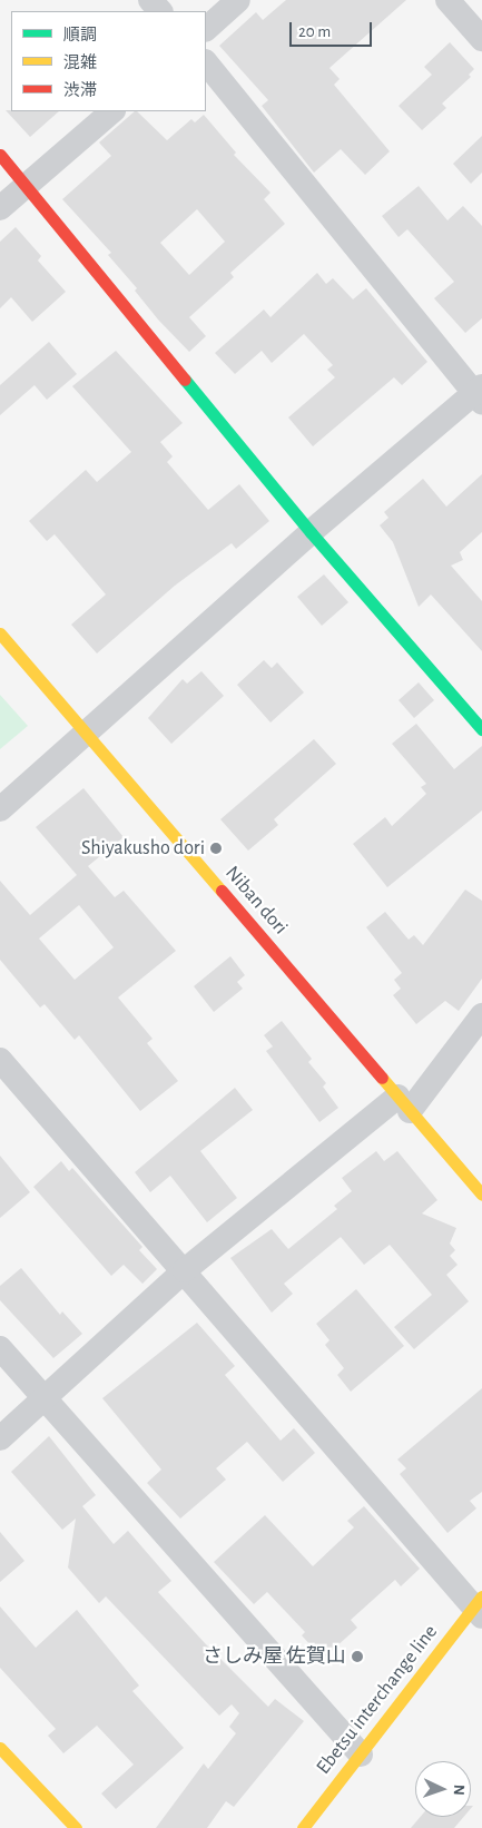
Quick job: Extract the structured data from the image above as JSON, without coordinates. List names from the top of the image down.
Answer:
{
  "streets": {
    "street": ["Niban dori", "Ebetsu interchange line"]
  },
  "places": ["Shiyakusho dori", "さしみ屋 佐賀山"],
  "legend": ["順調", "混雑", "渋滞"],
  "scale_bar": "20 m",
  "north": "right"
}
